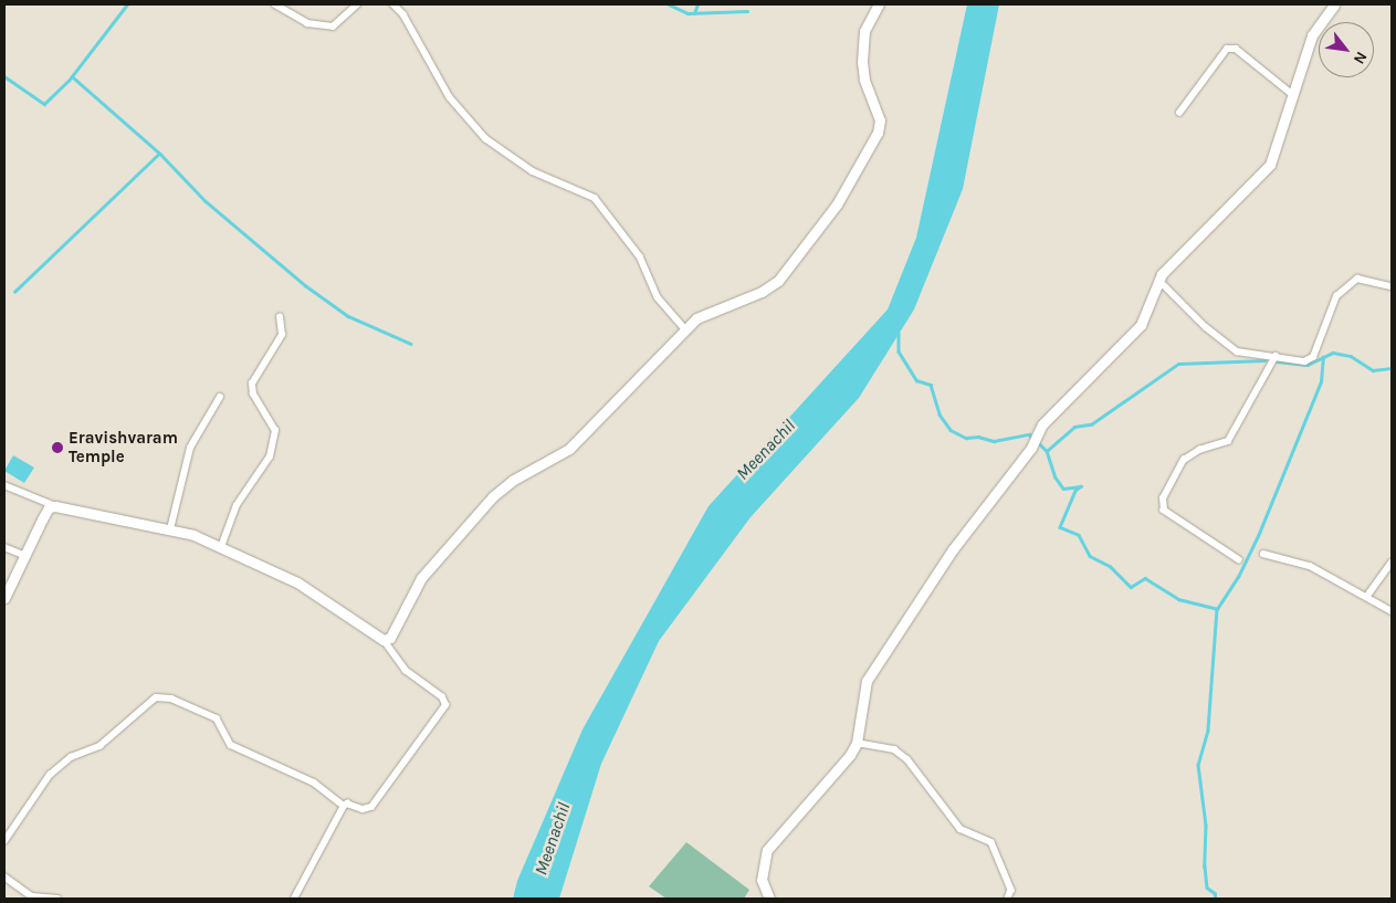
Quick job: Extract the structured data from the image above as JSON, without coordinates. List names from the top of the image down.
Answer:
{
  "water": ["Meenachil"],
  "places": ["Eravishvaram Temple"],
  "north": "bottom right"
}
